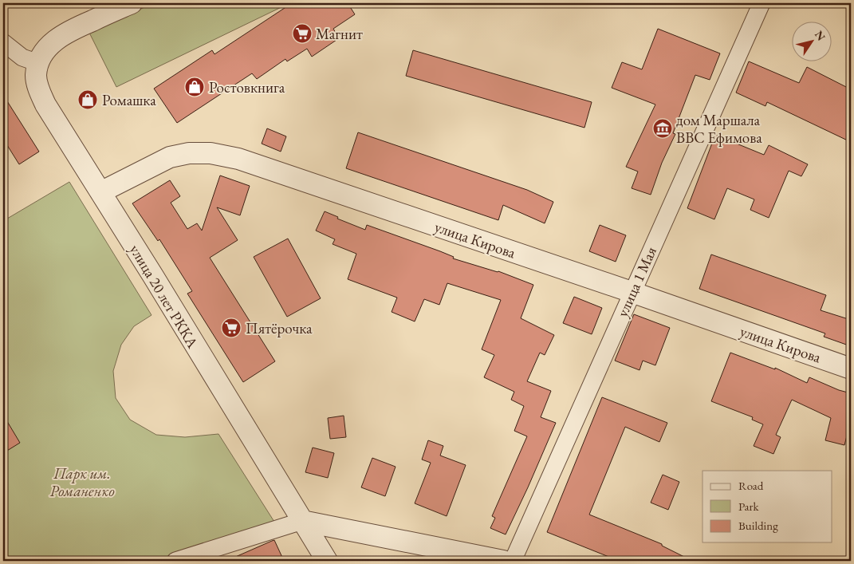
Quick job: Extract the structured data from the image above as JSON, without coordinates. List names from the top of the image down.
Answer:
{
  "streets": {
    "street": ["улица Кирова", "улица 1 Мая", "улица 20 лет РККА"]
  },
  "crossings": [
    ["улица Кирова", "улица 1 Мая"],
    ["улица Кирова", "улица 20 лет РККА"]
  ],
  "parks": ["Парк им. Романенко"],
  "places": {
    "supermarket": ["Магнит", "Пятёрочка"],
    "shop": ["Ростовкнига", "Ромашка"],
    "museum": ["дом Маршала ВВС Ефимова"]
  },
  "legend": ["Road", "Park", "Building"],
  "north": "top right"
}
